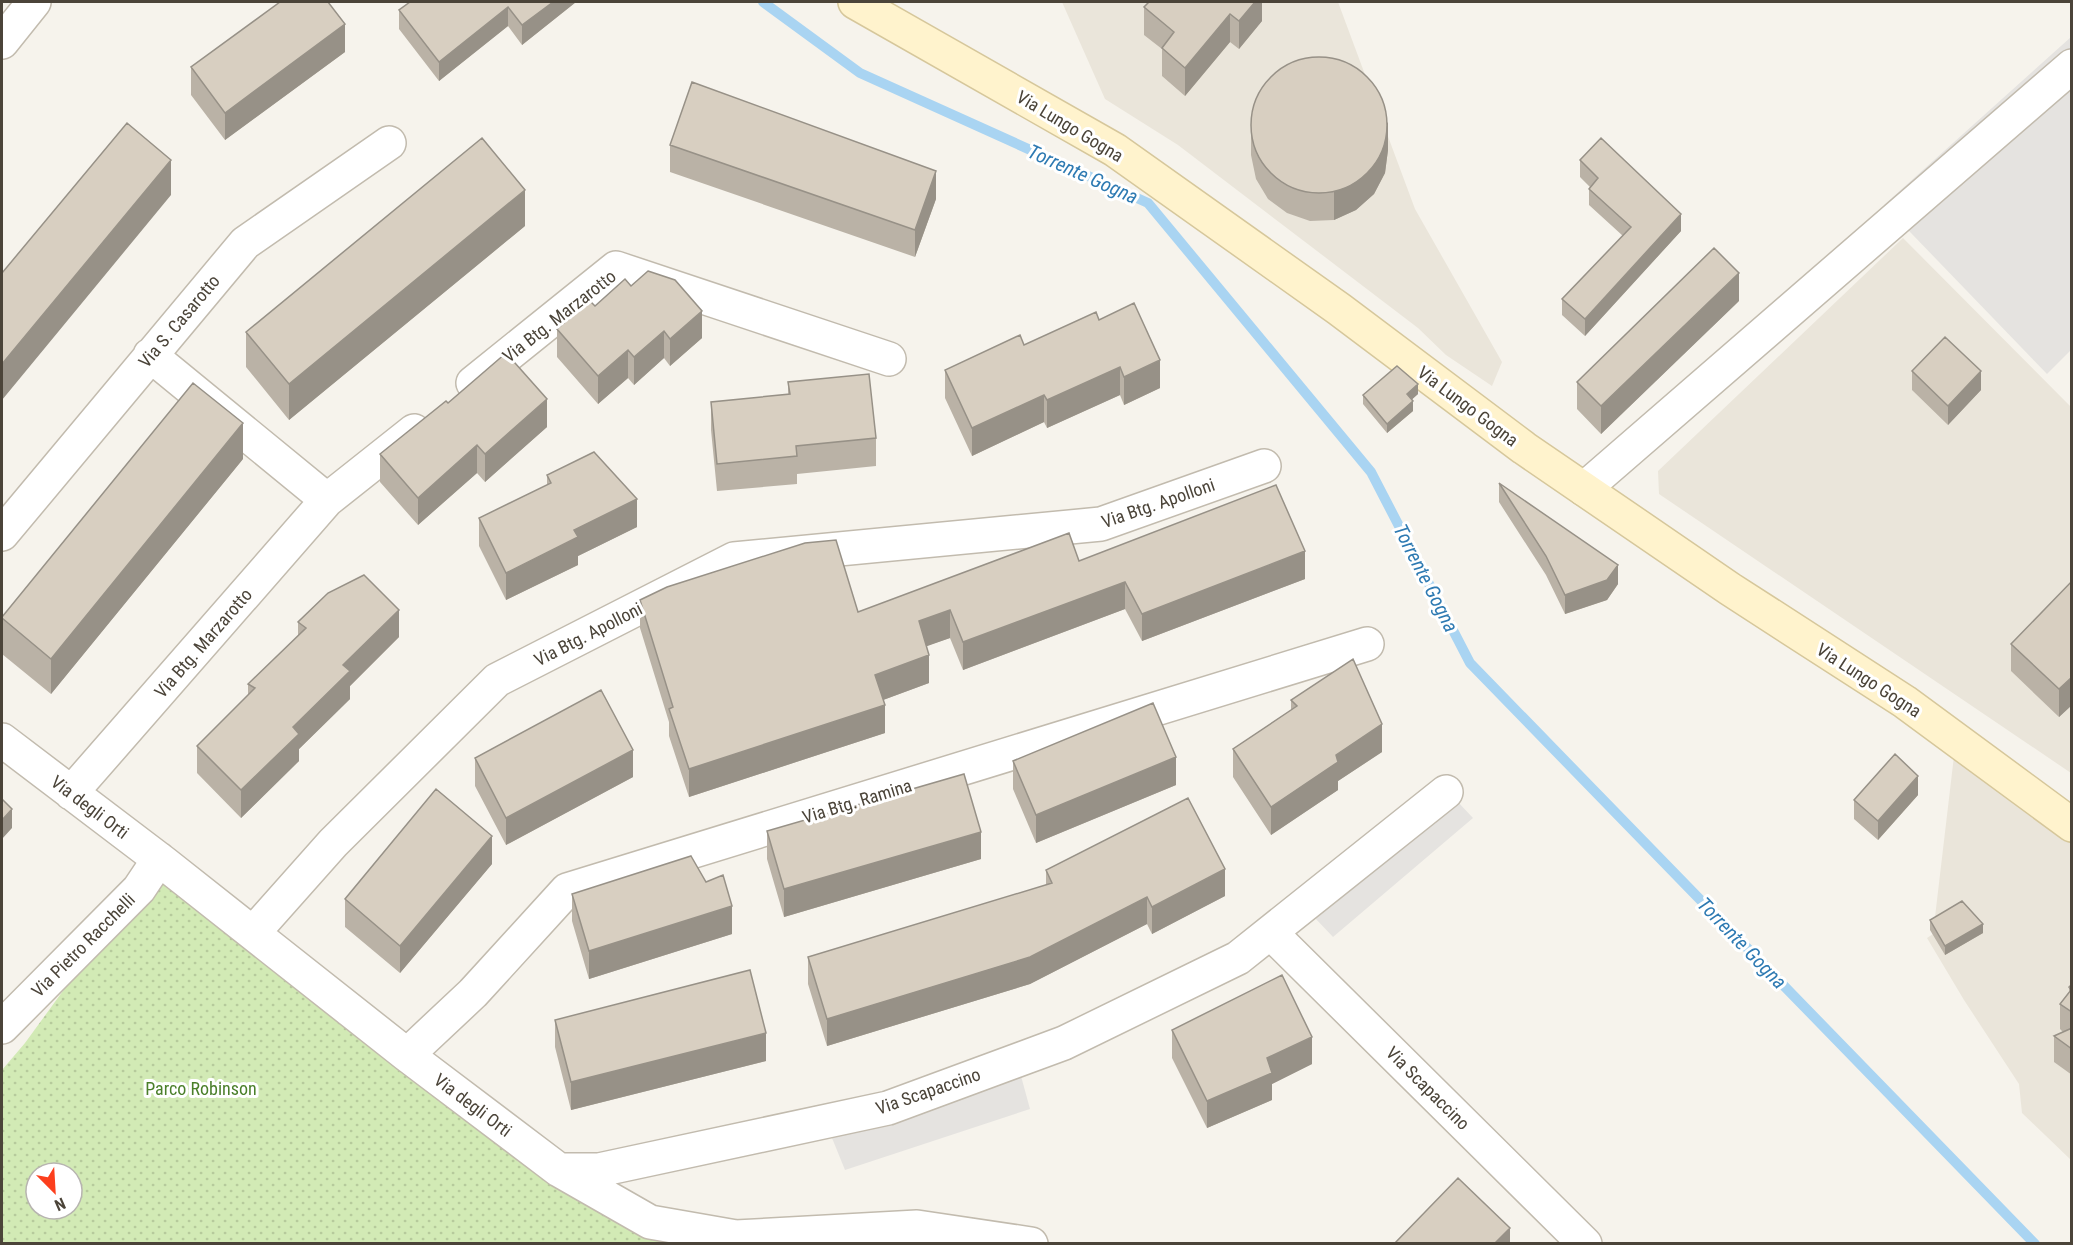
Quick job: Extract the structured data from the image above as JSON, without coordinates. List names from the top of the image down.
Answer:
{
  "streets": {
    "street": [
      "Via Lungo Gogna",
      "Via Btg. Marzarotto",
      "Via S. Casarotto",
      "Via Btg. Apolloni",
      "Via Btg. Ramina",
      "Via degli Orti",
      "Via Pietro Racchelli",
      "Via Scapaccino"
    ]
  },
  "crossings": [
    ["Via Btg. Marzarotto", "Via degli Orti"],
    ["Via Btg. Apolloni", "Via degli Orti"],
    ["Via Btg. Ramina", "Via degli Orti"],
    ["Via degli Orti", "Via Pietro Racchelli"],
    ["Via degli Orti", "Via Scapaccino"]
  ],
  "water": ["Torrente Gogna"],
  "parks": ["Parco Robinson"],
  "north": "bottom right"
}
